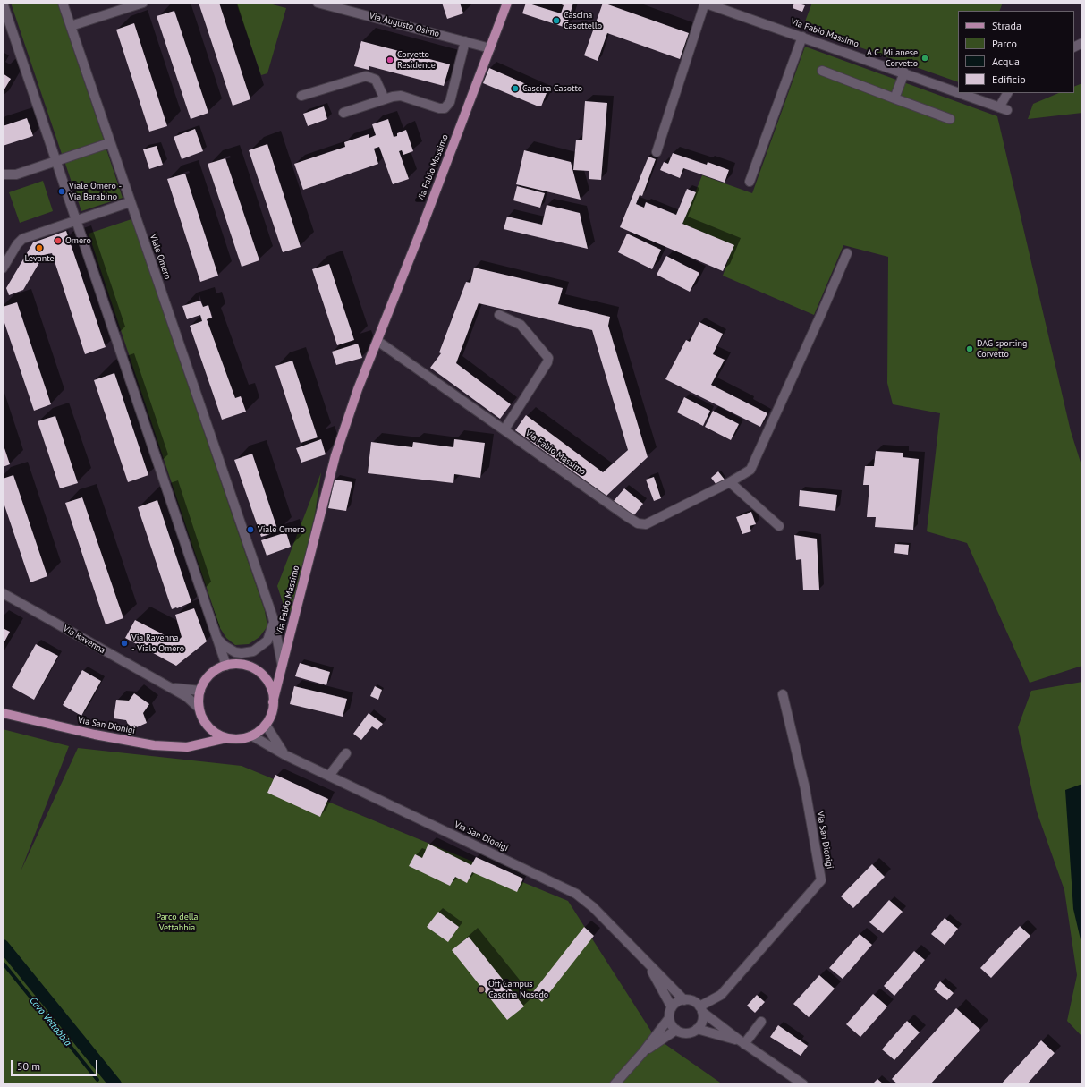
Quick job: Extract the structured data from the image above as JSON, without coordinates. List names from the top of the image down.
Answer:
{
  "streets": {
    "main road": ["Via Fabio Massimo", "Via San Dionigi"],
    "street": ["Via Augusto Osimo", "Viale Omero", "Via Ravenna"]
  },
  "crossings": [
    ["Via Augusto Osimo", "Via Fabio Massimo"],
    ["Via Fabio Massimo", "Viale Omero"],
    ["Via Fabio Massimo", "Via Ravenna"],
    ["Via Fabio Massimo", "Via San Dionigi"],
    ["Via Ravenna", "Via San Dionigi"]
  ],
  "water": ["Cavo Vettabbia"],
  "parks": ["Parco della Vettabbia"],
  "places": [
    "Cascina Casottello",
    "A.C. Milanese Corvetto",
    "Corvetto Residence",
    "Cascina Casotto",
    "Viale Omero - Via Barabino",
    "Omero",
    "Levante",
    "DAG sporting Corvetto",
    "Viale Omero",
    "Via Ravenna - Viale Omero",
    "Off Campus Cascina Nosedo"
  ],
  "legend": [
    "Strada",
    "Parco",
    "Acqua",
    "Edificio"
  ],
  "scale_bar": "50 m"
}
